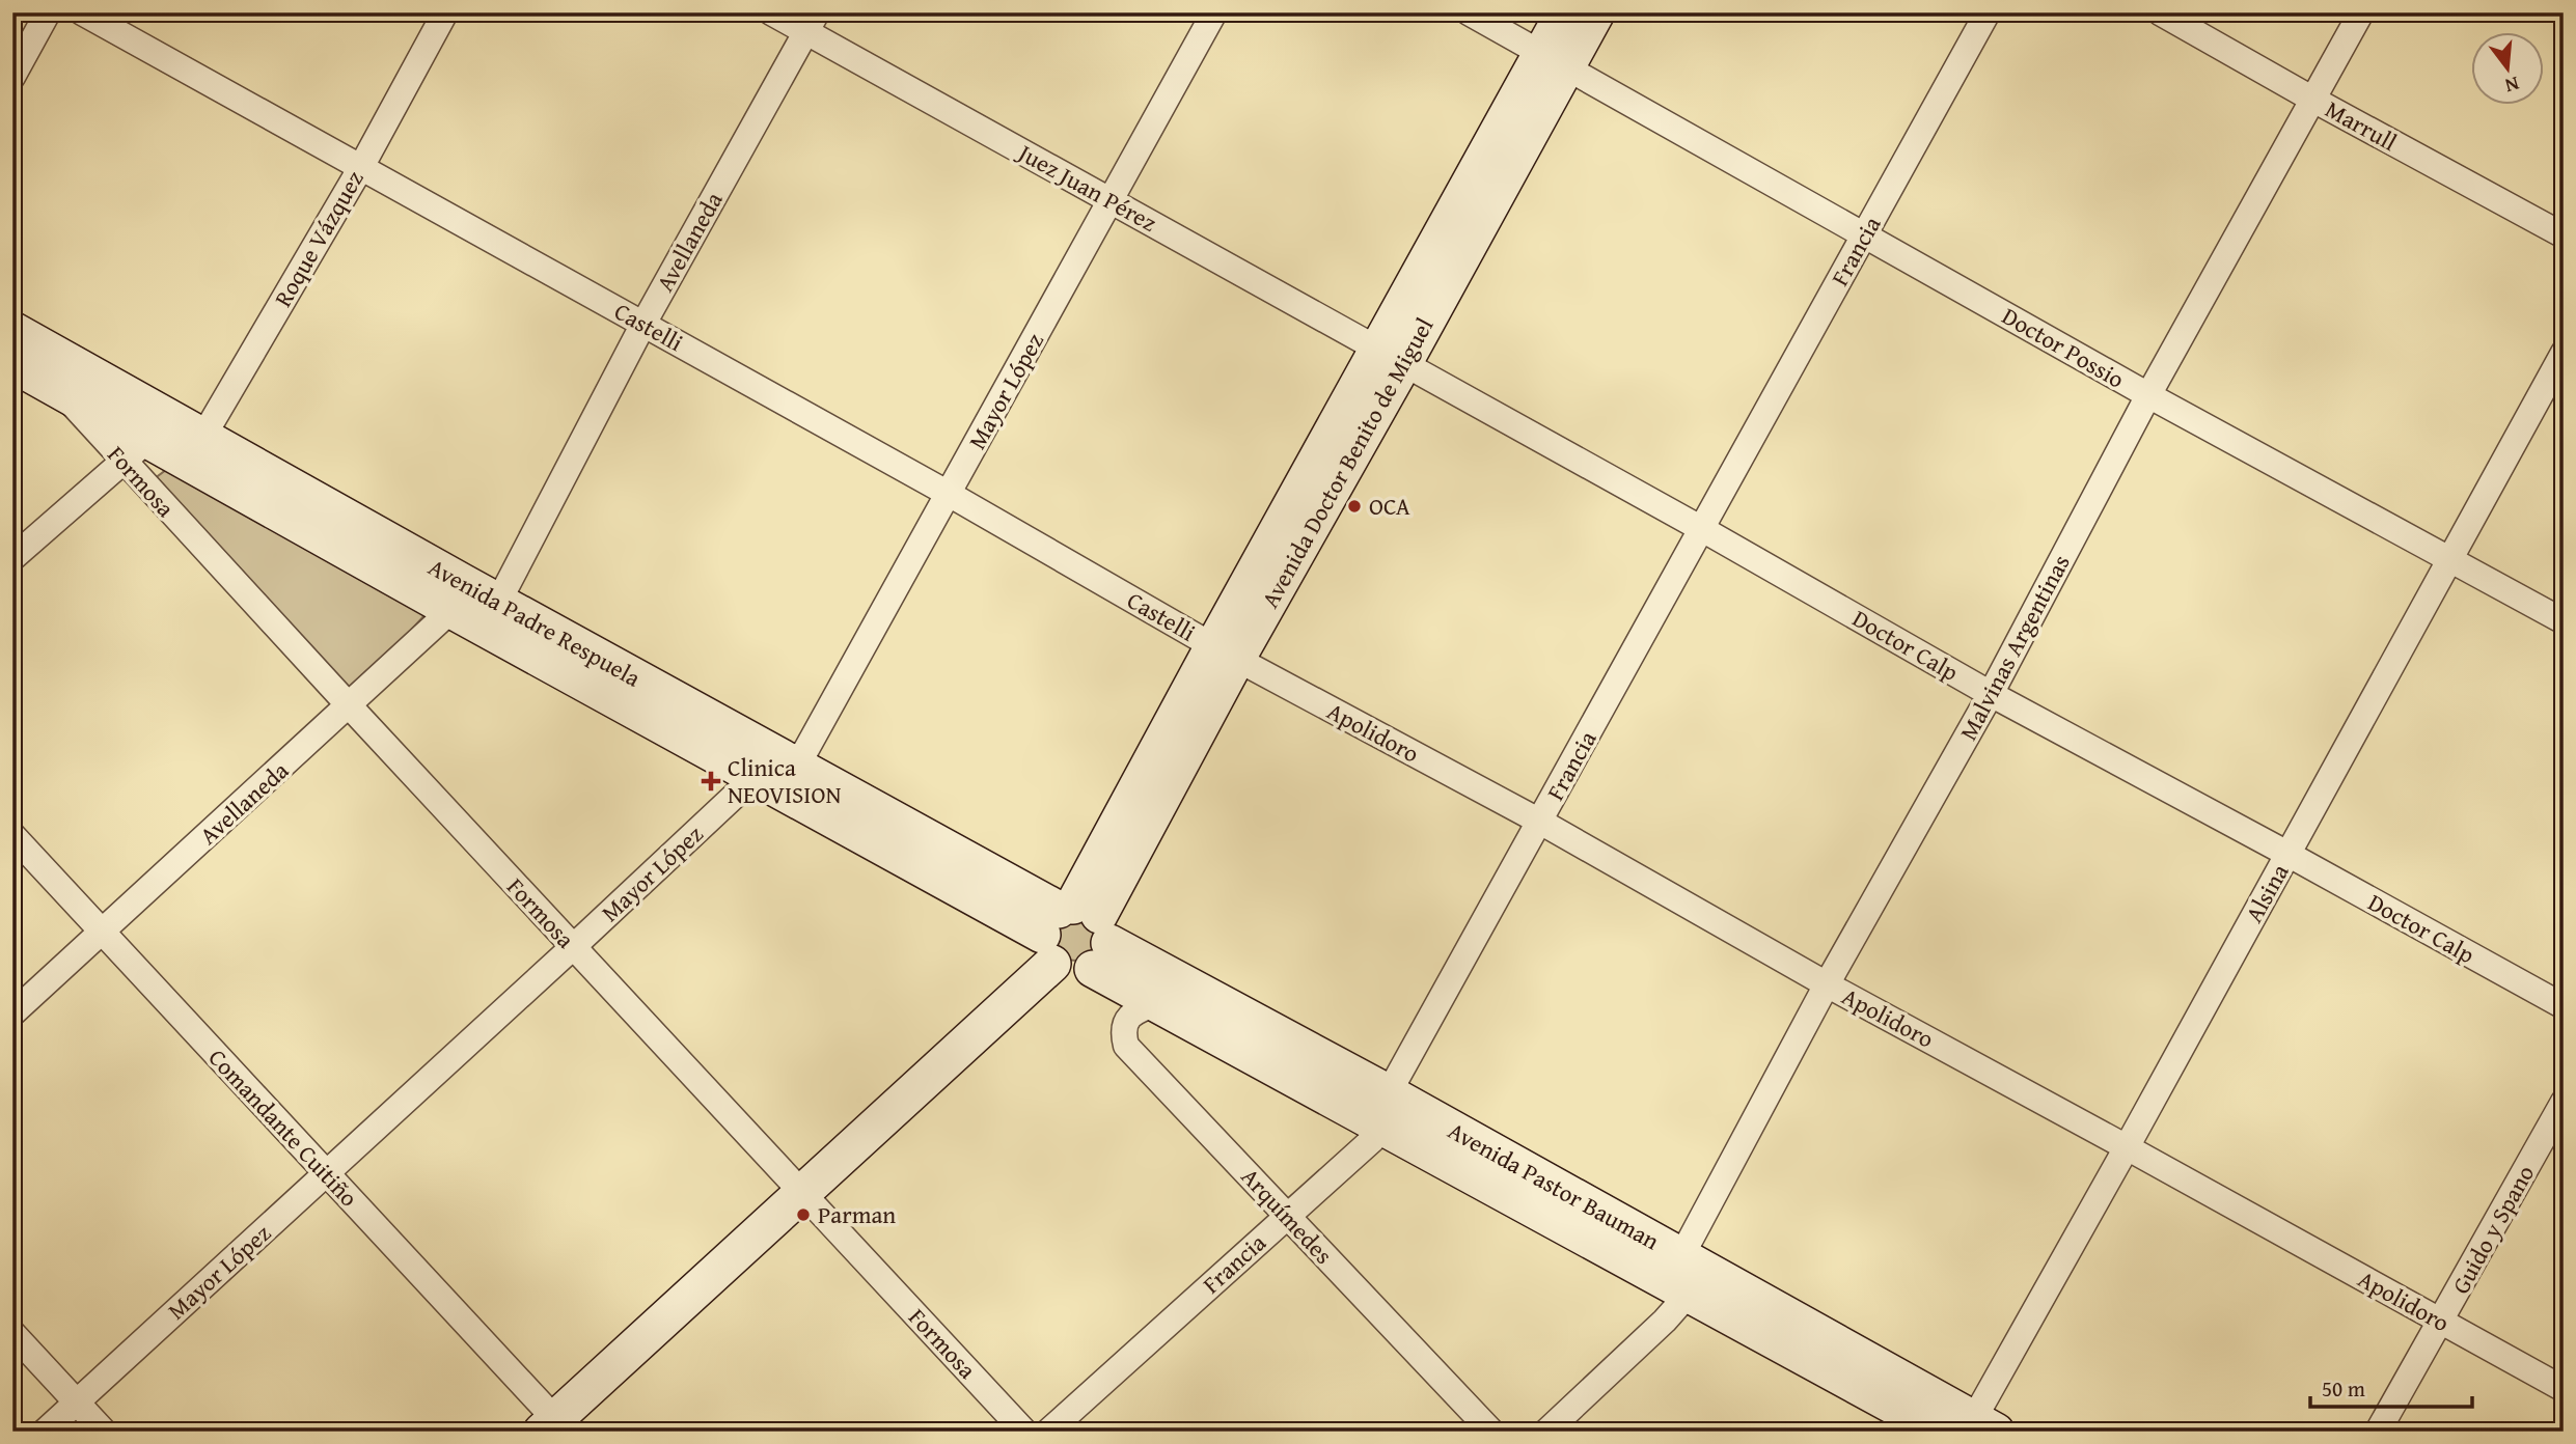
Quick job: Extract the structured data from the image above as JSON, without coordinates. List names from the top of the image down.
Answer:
{
  "streets": {
    "main road": ["Avenida Doctor Benito de Miguel", "Avenida Padre Respuela", "Avenida Pastor Bauman"],
    "street": [
      "Marrull",
      "Juez Juan Pérez",
      "Roque Vázquez",
      "Avellaneda",
      "Francia",
      "Castelli",
      "Doctor Possio",
      "Mayor López",
      "Formosa",
      "Doctor Calp",
      "Malvinas Argentinas",
      "Apolidoro",
      "Alsina",
      "Comandante Cuitiño",
      "Arquímedes",
      "Guido y Spano"
    ]
  },
  "crossings": [
    ["Marrull", "Malvinas Argentinas"],
    ["Juez Juan Pérez", "Avellaneda"],
    ["Juez Juan Pérez", "Mayor López"],
    ["Juez Juan Pérez", "Avenida Doctor Benito de Miguel"],
    ["Juez Juan Pérez", "Doctor Calp"],
    ["Roque Vázquez", "Castelli"],
    ["Roque Vázquez", "Avenida Padre Respuela"],
    ["Avellaneda", "Castelli"],
    ["Avellaneda", "Formosa"],
    ["Avellaneda", "Avenida Padre Respuela"],
    ["Avellaneda", "Comandante Cuitiño"],
    ["Francia", "Doctor Possio"],
    ["Francia", "Doctor Calp"],
    ["Francia", "Apolidoro"],
    ["Francia", "Avenida Pastor Bauman"],
    ["Francia", "Arquímedes"],
    ["Castelli", "Mayor López"],
    ["Castelli", "Avenida Doctor Benito de Miguel"],
    ["Castelli", "Apolidoro"],
    ["Doctor Possio", "Avenida Doctor Benito de Miguel"],
    ["Doctor Possio", "Malvinas Argentinas"],
    ["Doctor Possio", "Alsina"],
    ["Mayor López", "Formosa"],
    ["Mayor López", "Avenida Padre Respuela"],
    ["Mayor López", "Comandante Cuitiño"],
    ["Avenida Doctor Benito de Miguel", "Formosa"],
    ["Avenida Doctor Benito de Miguel", "Avenida Padre Respuela"],
    ["Avenida Doctor Benito de Miguel", "Doctor Calp"],
    ["Avenida Doctor Benito de Miguel", "Apolidoro"],
    ["Avenida Doctor Benito de Miguel", "Comandante Cuitiño"],
    ["Avenida Doctor Benito de Miguel", "Avenida Pastor Bauman"],
    ["Formosa", "Avenida Padre Respuela"],
    ["Avenida Padre Respuela", "Avenida Pastor Bauman"],
    ["Doctor Calp", "Malvinas Argentinas"],
    ["Doctor Calp", "Alsina"],
    ["Malvinas Argentinas", "Apolidoro"],
    ["Malvinas Argentinas", "Avenida Pastor Bauman"],
    ["Apolidoro", "Alsina"],
    ["Apolidoro", "Guido y Spano"],
    ["Alsina", "Avenida Pastor Bauman"],
    ["Avenida Pastor Bauman", "Arquímedes"]
  ],
  "places": {
    "other": ["OCA", "Parman"],
    "health": ["Clinica NEOVISION"]
  },
  "scale_bar": "50 m",
  "north": "bottom"
}
